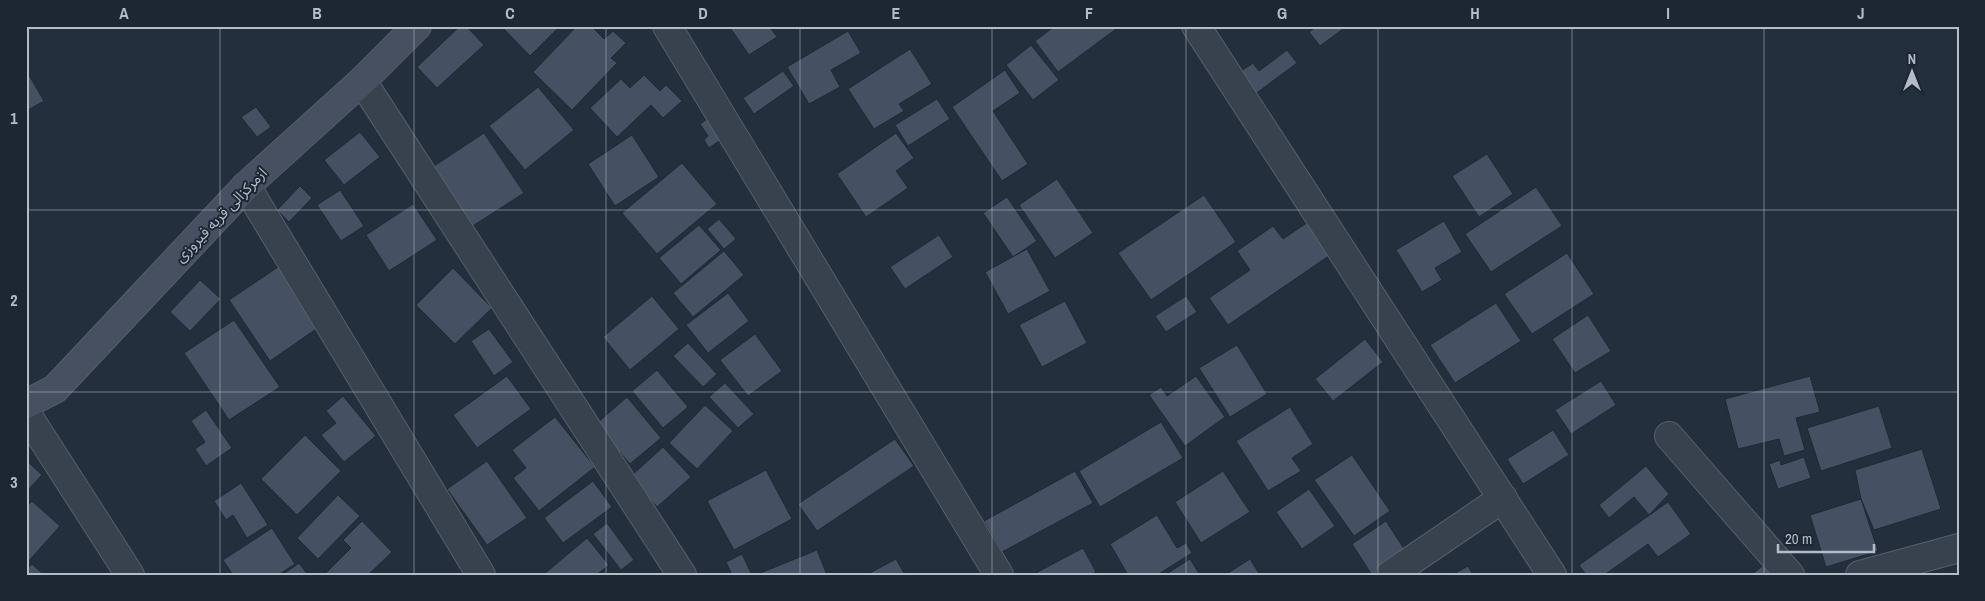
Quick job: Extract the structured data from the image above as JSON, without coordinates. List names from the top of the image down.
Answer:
{
  "streets": {
    "main road": ["ازمرکزالی قریه فیروزی"]
  },
  "scale_bar": "20 m",
  "north": "top",
  "grid": {
    "columns": [
      "A",
      "B",
      "C",
      "D",
      "E",
      "F",
      "G",
      "H",
      "I",
      "J"
    ],
    "rows": ["1", "2", "3"]
  }
}
